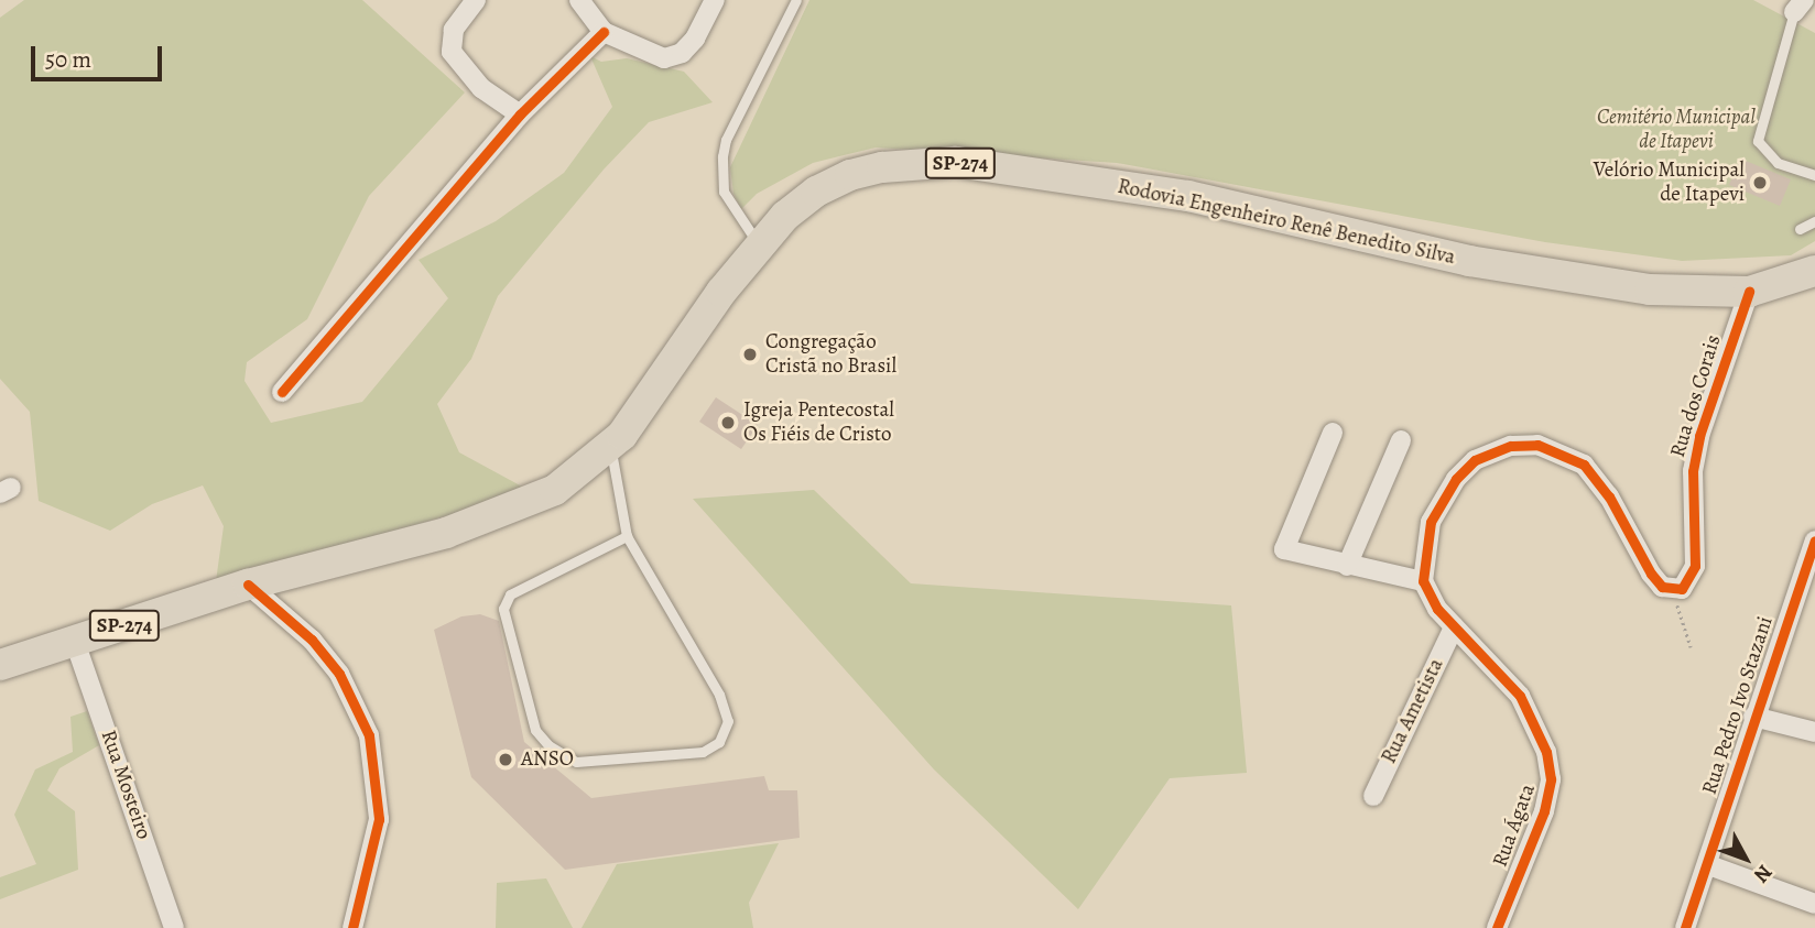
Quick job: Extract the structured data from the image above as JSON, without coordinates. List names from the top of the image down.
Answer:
{
  "streets": {
    "main road": ["SP-274", "Rodovia Engenheiro Renê Benedito Silva"],
    "street": [
      "Rua dos Corais",
      "Rua Pedro Ivo Stazani",
      "Rua Ametista",
      "Rua Mosteiro",
      "Rua Ágata"
    ]
  },
  "crossings": [
    ["Rodovia Engenheiro Renê Benedito Silva", "Rua dos Corais"],
    ["Rodovia Engenheiro Renê Benedito Silva", "Rua Mosteiro"],
    ["Rua Ametista", "Rua Ágata"]
  ],
  "parks": ["Cemitério Municipal de Itapevi"],
  "places": [
    "Velório Municipal de Itapevi",
    "Congregação Cristã no Brasil",
    "Igreja Pentecostal Os Fiéis de Cristo",
    "ANSO"
  ],
  "scale_bar": "50 m",
  "north": "bottom right"
}
